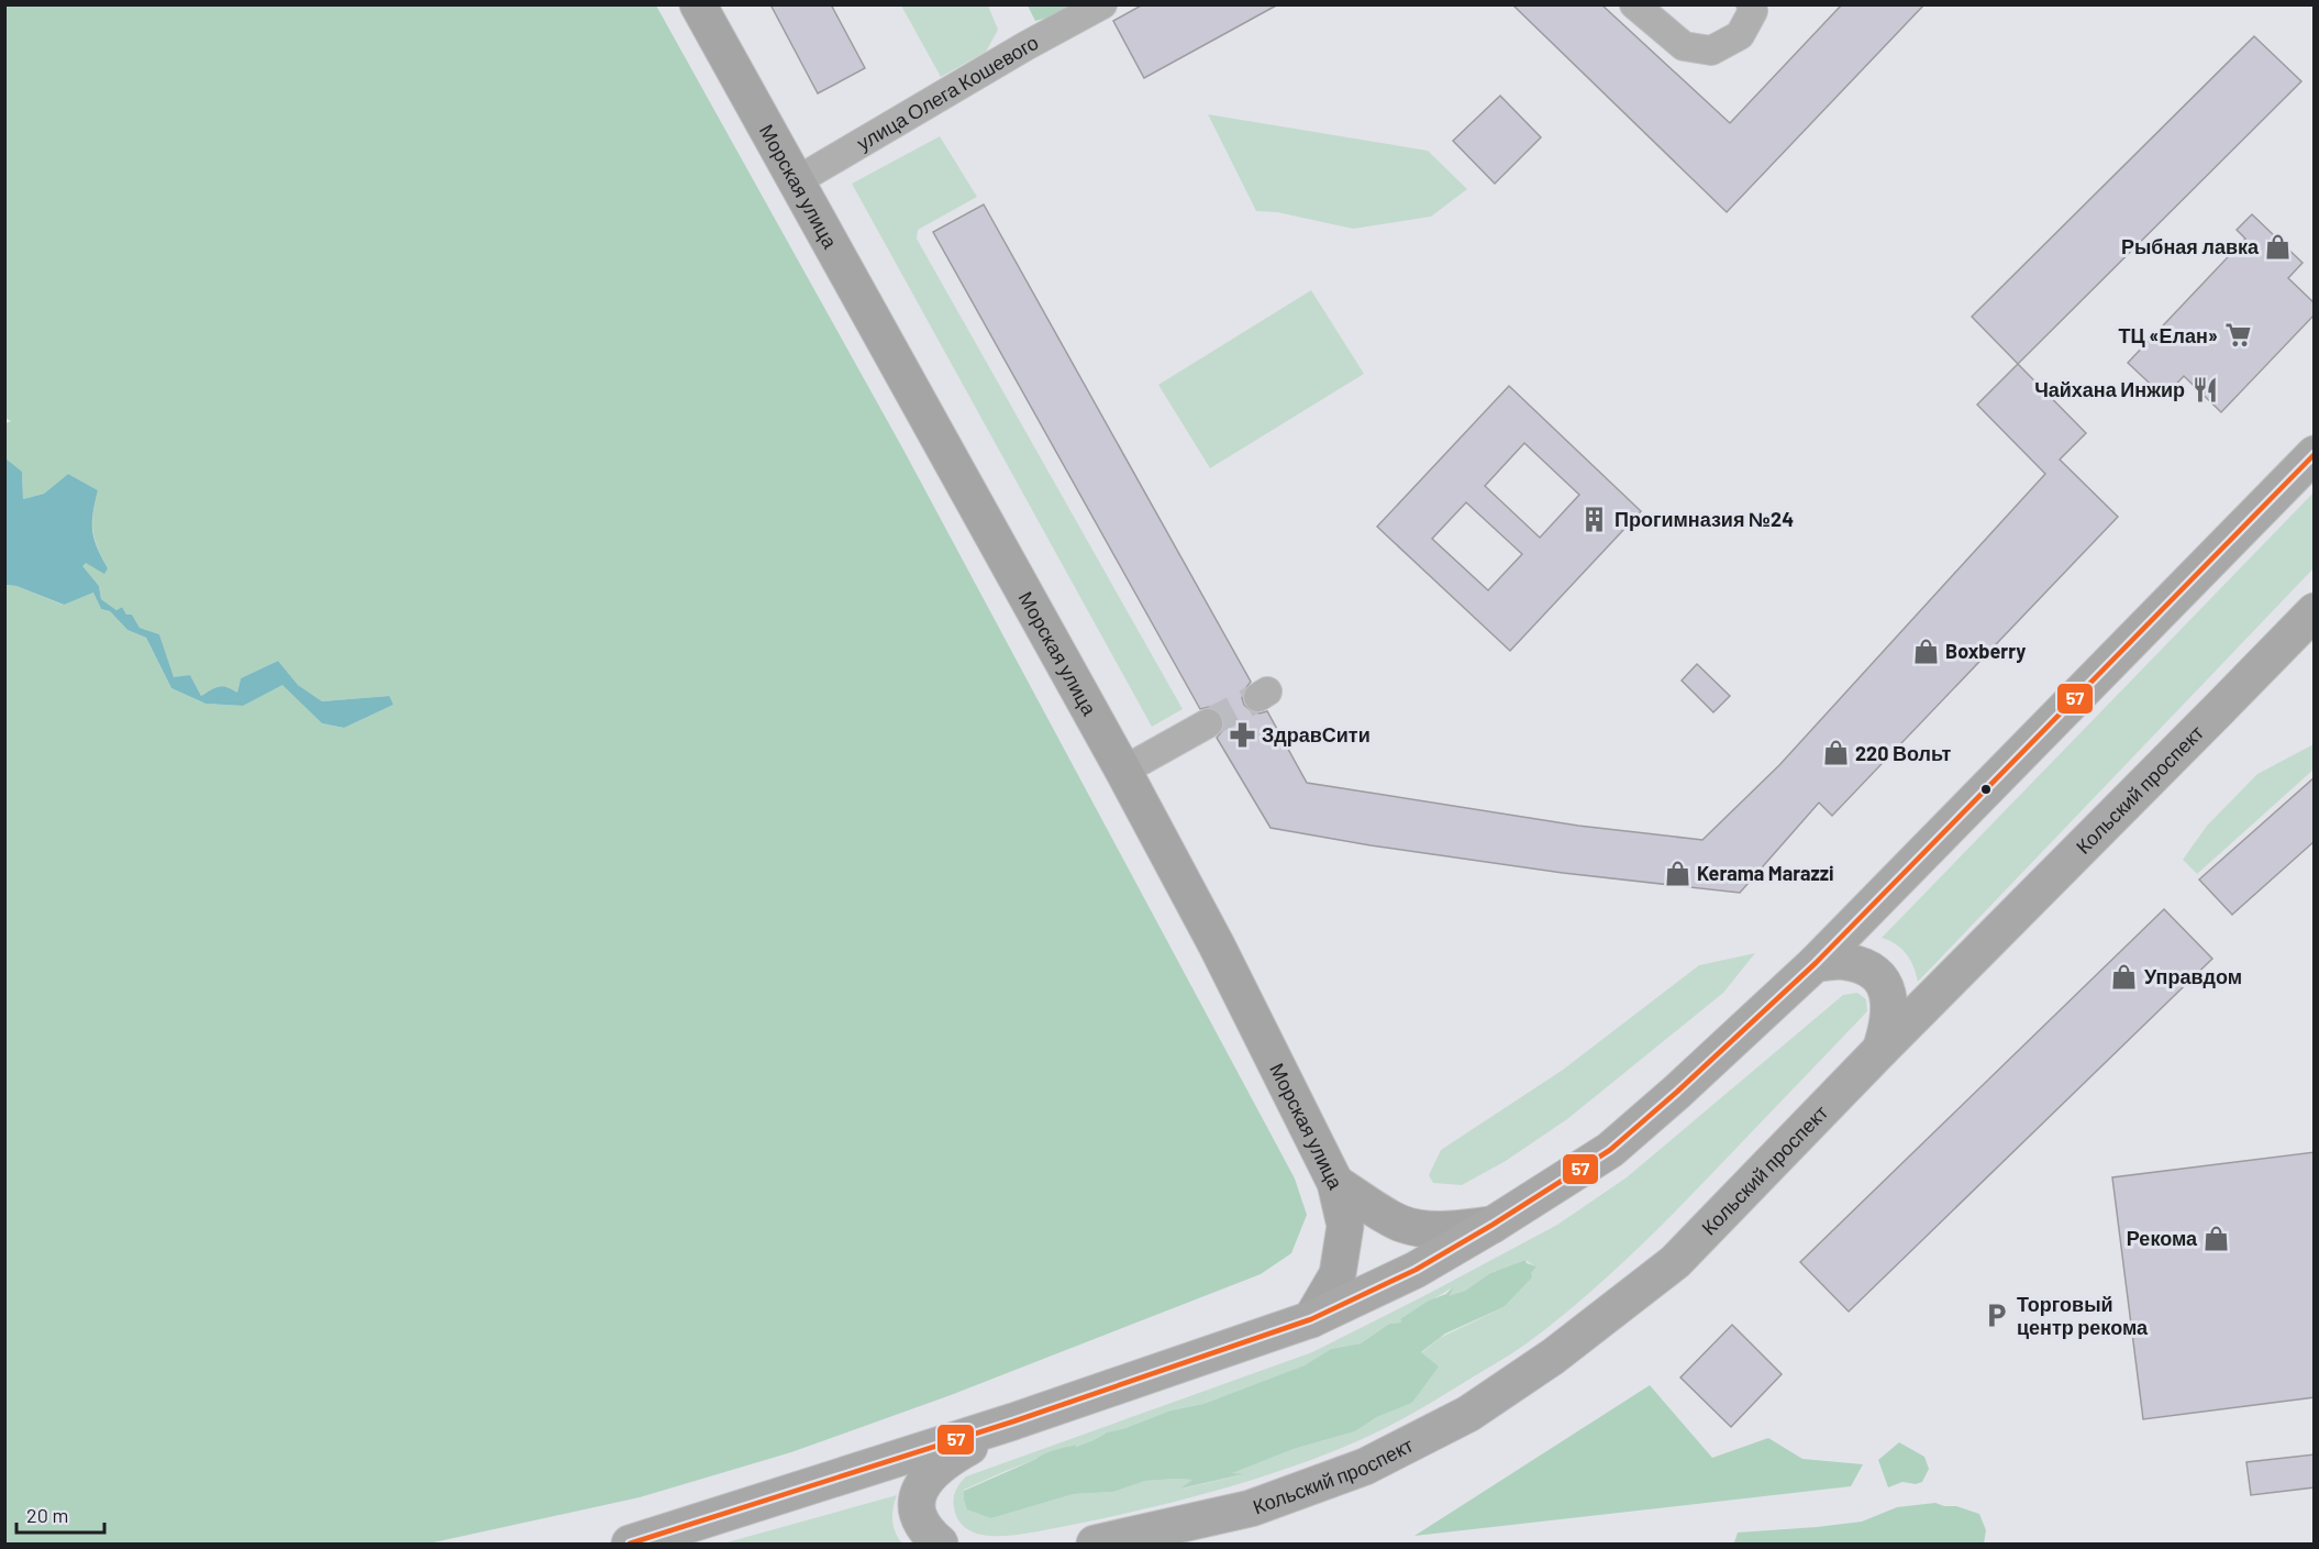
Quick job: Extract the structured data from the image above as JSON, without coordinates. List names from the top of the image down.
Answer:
{
  "streets": {
    "main road": ["Кольский проспект"],
    "street": ["улица Олега Кошевого", "Морская улица"]
  },
  "crossings": [
    ["улица Олега Кошевого", "Морская улица"]
  ],
  "places": {
    "shop": [
      "Рыбная лавка",
      "Boxberry",
      "220 Вольт",
      "Kerama Marazzi",
      "Управдом",
      "Рекома"
    ],
    "supermarket": ["ТЦ «Елан»"],
    "restaurant": ["Чайхана Инжир"],
    "building": ["Прогимназия №24"],
    "pharmacy": ["ЗдравСити"],
    "parking": ["Торговый центр рекома"]
  },
  "lines": ["transit line 57"],
  "scale_bar": "20 m"
}
